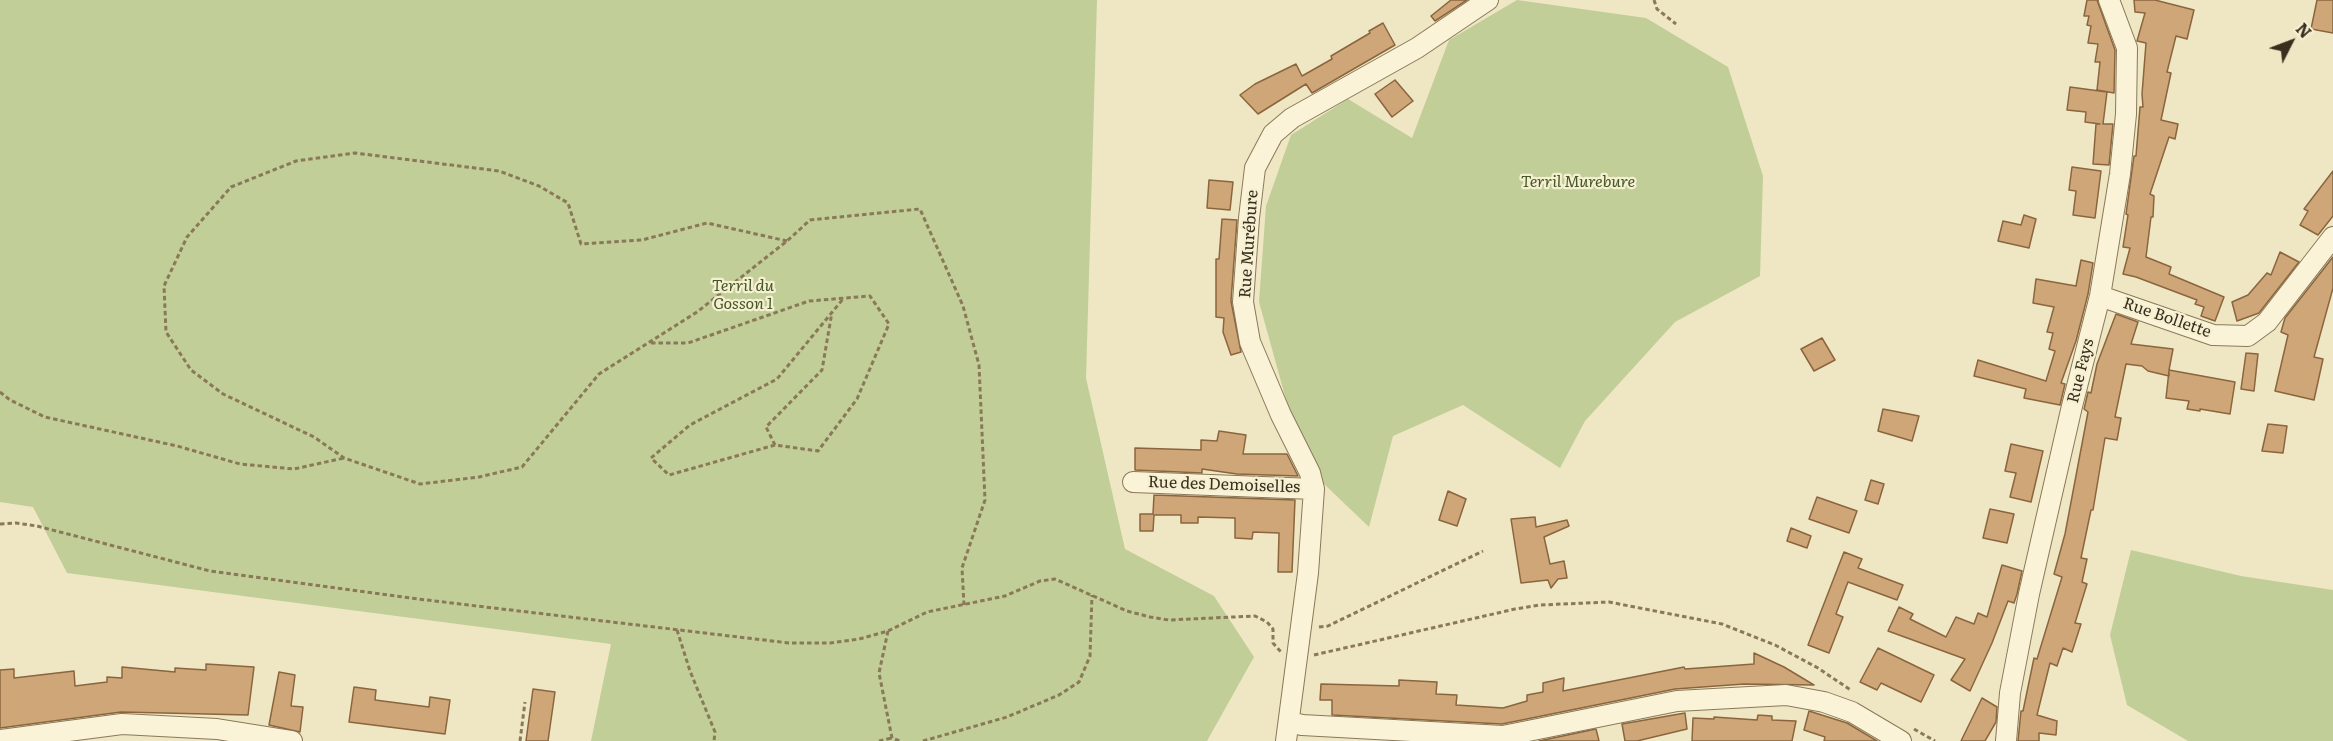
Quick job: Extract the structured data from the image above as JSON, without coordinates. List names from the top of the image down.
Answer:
{
  "streets": {
    "street": [
      "Rue Murébure",
      "Rue Bollette",
      "Rue Fays",
      "Rue des Demoiselles"
    ]
  },
  "crossings": [
    ["Rue Murébure", "Rue des Demoiselles"],
    ["Rue Bollette", "Rue Fays"]
  ],
  "parks": ["Terril Murebure", "Terril du Gosson 1"],
  "north": "top right"
}
